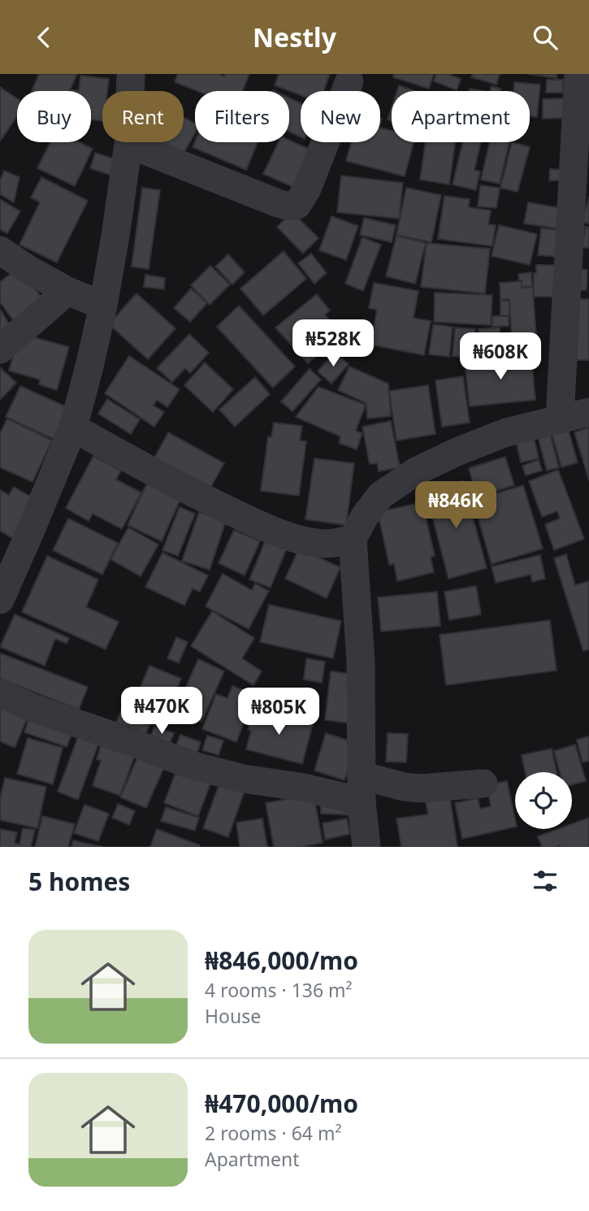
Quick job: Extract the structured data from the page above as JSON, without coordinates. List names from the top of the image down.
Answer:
{
  "page": {
    "header": "Nestly",
    "chip": [
      "Buy",
      "Rent",
      "Filters",
      "New",
      "Apartment"
    ],
    "price": [
      "₦528K",
      "₦608K",
      "₦846K",
      "₦470K",
      "₦805K"
    ],
    "heading": "5 homes",
    "list": [
      {
        "name": "₦846,000/mo",
        "note": "4 rooms · 136 m² · House"
      },
      {
        "name": "₦470,000/mo",
        "note": "2 rooms · 64 m² · Apartment"
      }
    ]
  }
}
